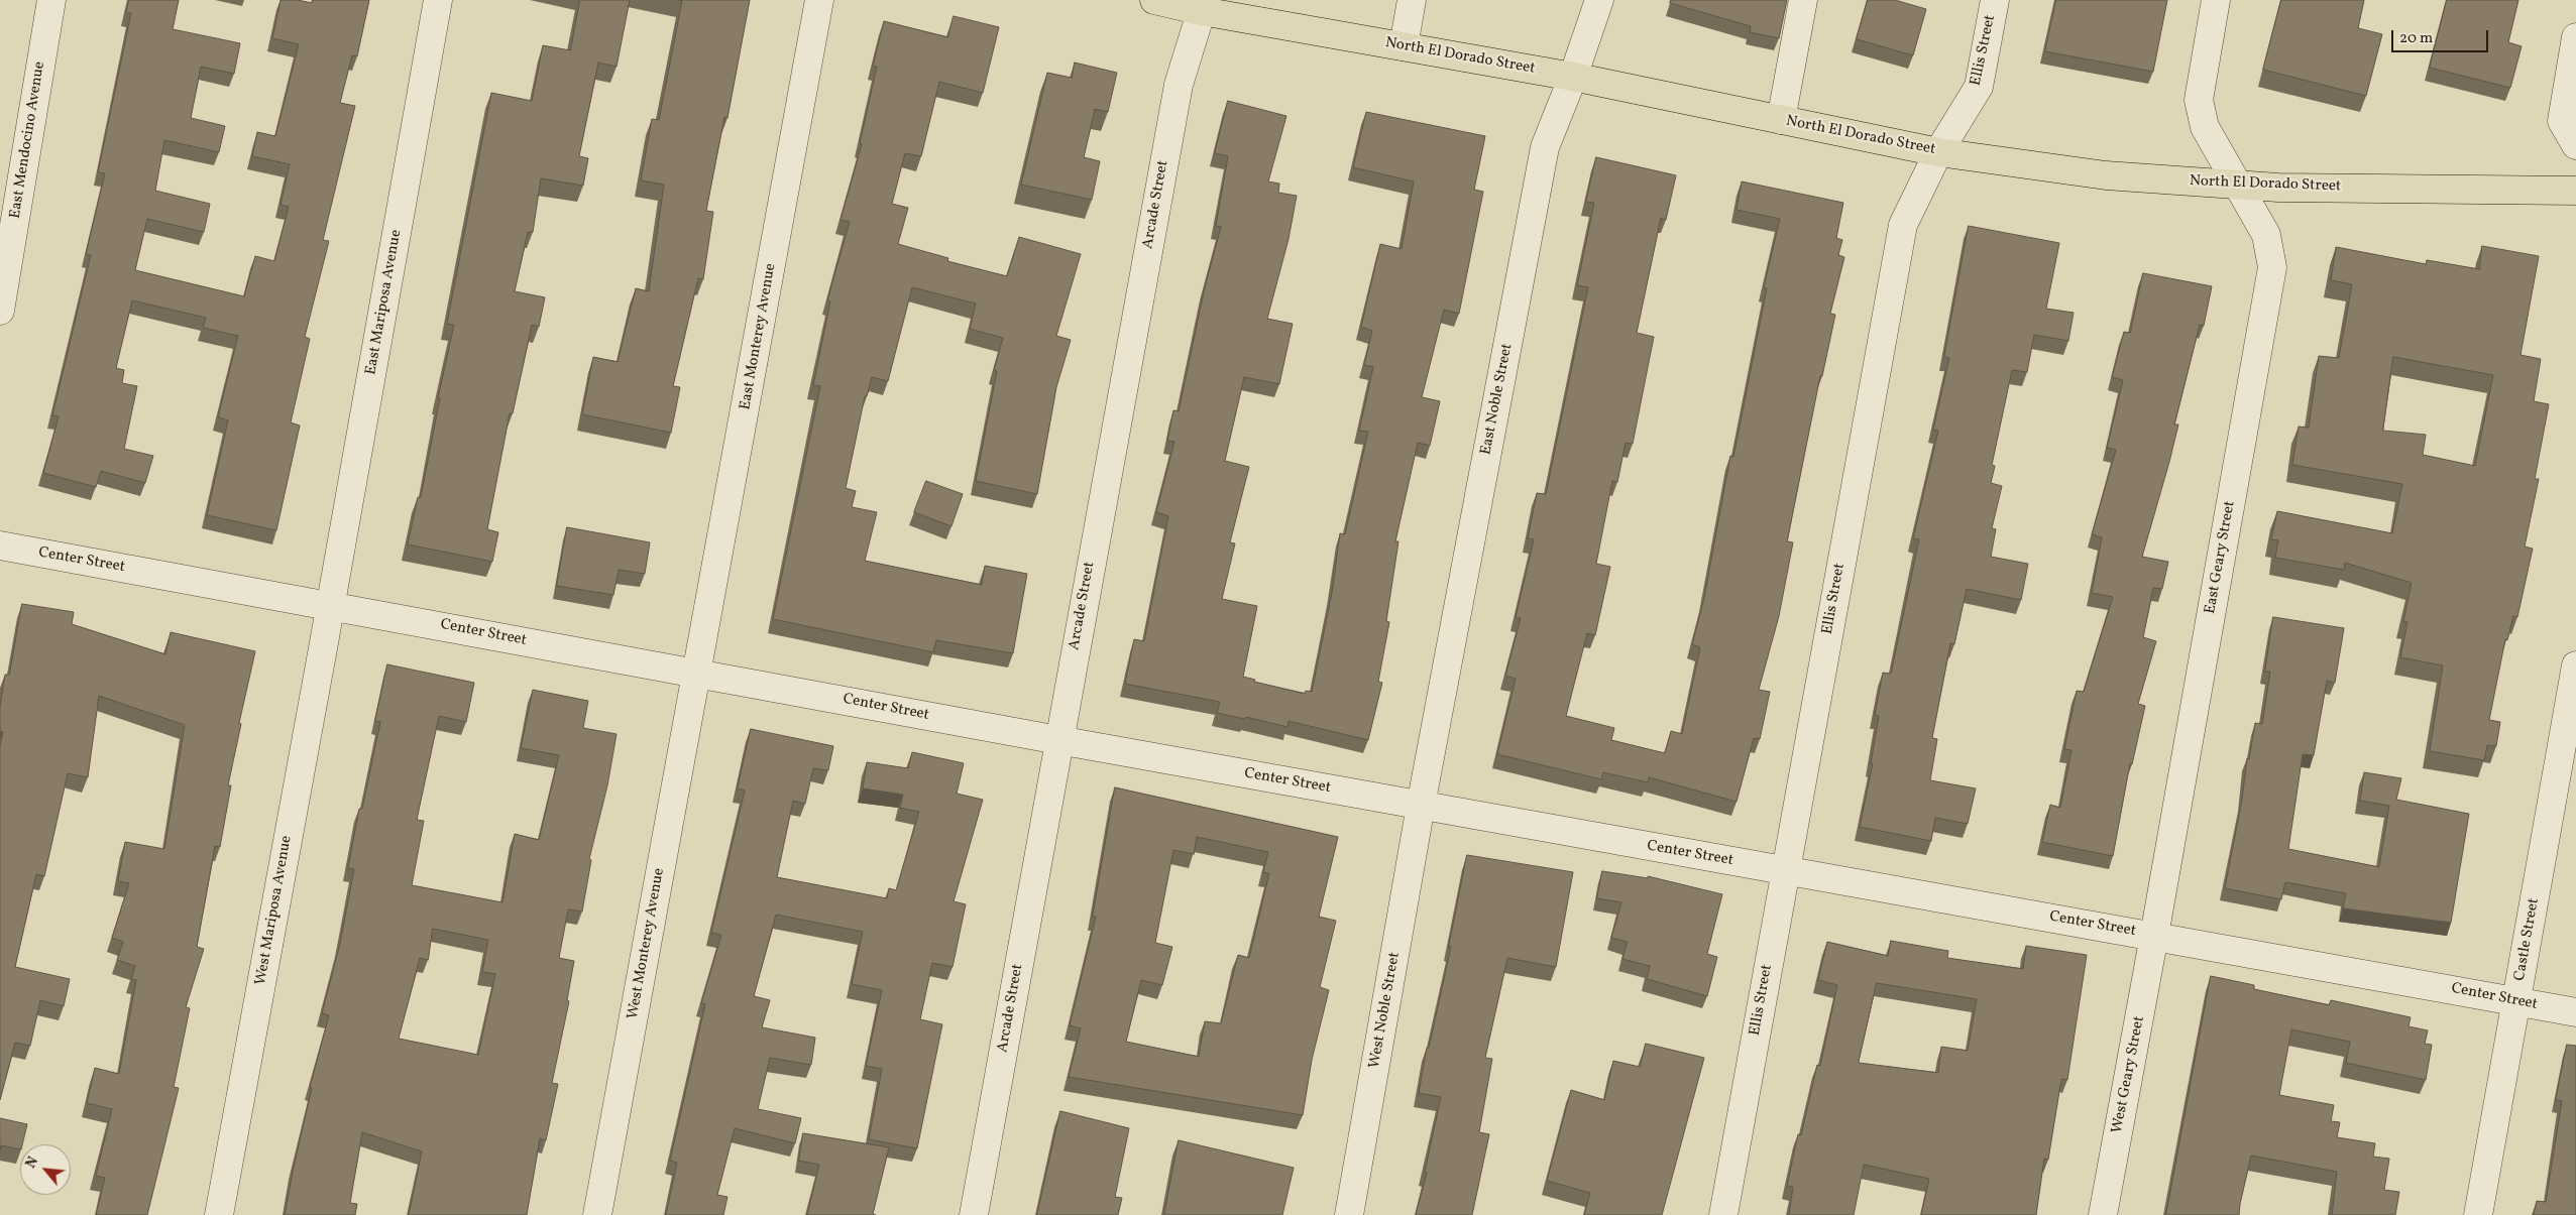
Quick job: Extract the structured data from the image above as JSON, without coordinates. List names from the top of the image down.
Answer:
{
  "streets": {
    "main road": ["North El Dorado Street"],
    "street": [
      "Ellis Street",
      "East Mendocino Avenue",
      "Arcade Street",
      "East Mariposa Avenue",
      "East Monterey Avenue",
      "East Noble Street",
      "East Geary Street",
      "Center Street",
      "West Mariposa Avenue",
      "Castle Street",
      "West Monterey Avenue",
      "West Noble Street",
      "West Geary Street"
    ]
  },
  "crossings": [
    ["Ellis Street", "North El Dorado Street"],
    ["Ellis Street", "Center Street"],
    ["North El Dorado Street", "Arcade Street"],
    ["North El Dorado Street", "East Noble Street"],
    ["North El Dorado Street", "East Geary Street"],
    ["Arcade Street", "Center Street"],
    ["East Mariposa Avenue", "Center Street"],
    ["East Mariposa Avenue", "West Mariposa Avenue"],
    ["East Monterey Avenue", "Center Street"],
    ["East Monterey Avenue", "West Monterey Avenue"],
    ["East Noble Street", "Center Street"],
    ["East Noble Street", "West Noble Street"],
    ["East Geary Street", "Center Street"],
    ["East Geary Street", "West Geary Street"],
    ["Center Street", "West Mariposa Avenue"],
    ["Center Street", "Castle Street"],
    ["Center Street", "West Monterey Avenue"],
    ["Center Street", "West Noble Street"],
    ["Center Street", "West Geary Street"]
  ],
  "scale_bar": "20 m",
  "north": "top left"
}
